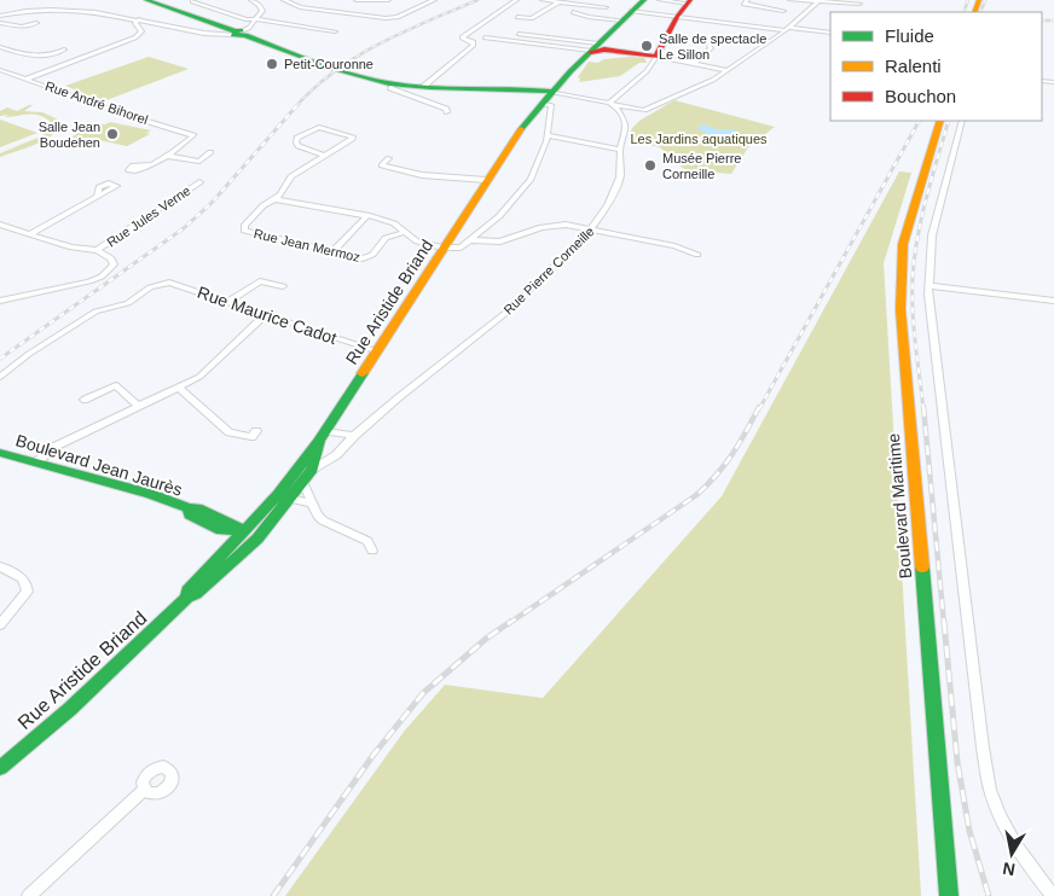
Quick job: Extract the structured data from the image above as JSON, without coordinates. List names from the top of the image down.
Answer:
{
  "streets": {
    "street": [
      "Rue André Bihorel",
      "Rue Jules Verne",
      "Rue Jean Mermoz",
      "Rue Pierre Corneille",
      "Rue Aristide Briand",
      "Rue Maurice Cadot",
      "Boulevard Jean Jaurès",
      "Boulevard Maritime"
    ]
  },
  "crossings": [
    ["Rue Pierre Corneille", "Rue Aristide Briand"],
    ["Rue Aristide Briand", "Rue Maurice Cadot"]
  ],
  "parks": ["Les Jardins aquatiques"],
  "places": [
    "Salle de spectacle Le Sillon",
    "Petit-Couronne",
    "Salle Jean Boudehen",
    "Musée Pierre Corneille"
  ],
  "legend": ["Fluide", "Ralenti", "Bouchon"],
  "north": "bottom"
}
